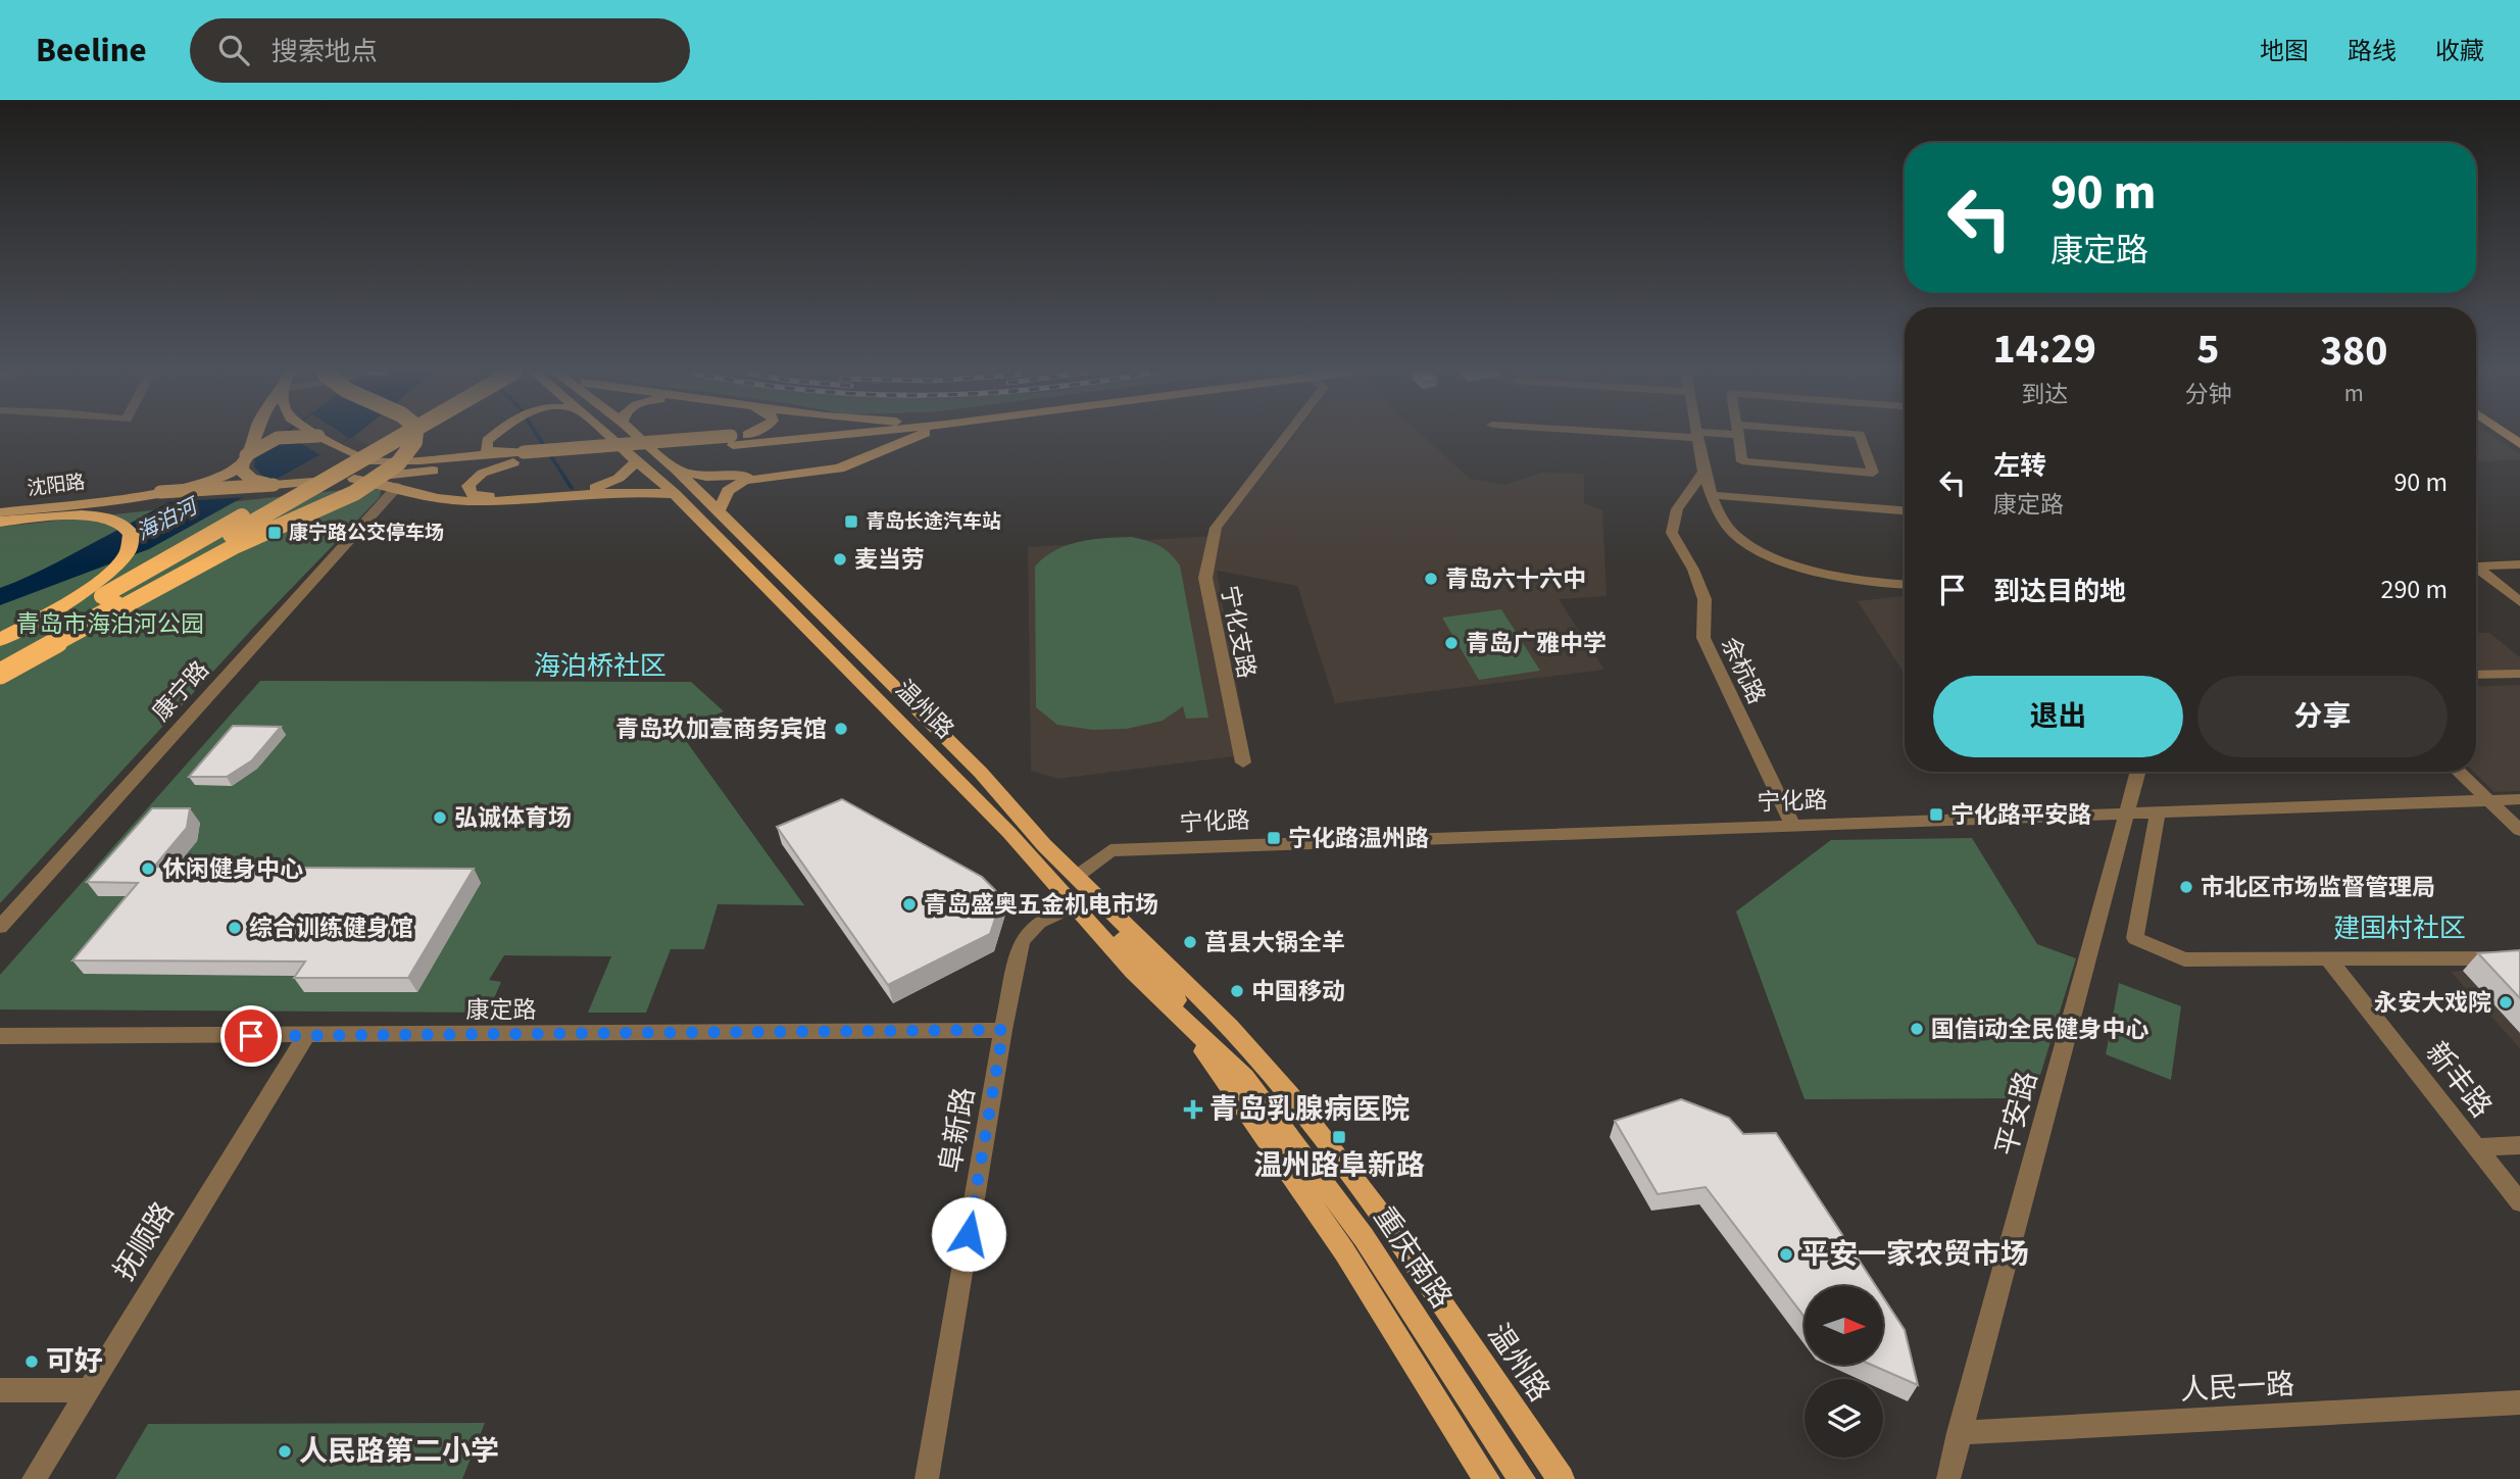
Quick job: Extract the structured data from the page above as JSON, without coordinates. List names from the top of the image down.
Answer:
{
  "streets": {
    "main road": ["沈阳路", "温州路", "重庆南路"],
    "street": [
      "宁化支路",
      "余杭路",
      "康宁路",
      "宁化路",
      "康定路",
      "新丰路",
      "平安路",
      "阜新路",
      "抚顺路",
      "人民一路"
    ]
  },
  "crossings": [
    ["余杭路", "宁化路"],
    ["温州路", "宁化路"],
    ["温州路", "阜新路"],
    ["温州路", "重庆南路"],
    ["宁化路", "平安路"],
    ["宁化路", "阜新路"],
    ["康定路", "阜新路"],
    ["康定路", "抚顺路"],
    ["平安路", "人民一路"]
  ],
  "districts": ["海泊桥社区", "建国村社区"],
  "water": ["海泊河"],
  "parks": ["青岛市海泊河公园"],
  "places": {
    "transit": [
      "青岛长途汽车站",
      "康宁路公交停车场",
      "宁化路平安路",
      "宁化路温州路",
      "温州路阜新路"
    ],
    "other": [
      "麦当劳",
      "青岛六十六中",
      "青岛广雅中学",
      "青岛玖加壹商务宾馆",
      "弘诚体育场",
      "休闲健身中心",
      "市北区市场监督管理局",
      "青岛盛奥五金机电市场",
      "综合训练健身馆",
      "莒县大锅全羊",
      "中国移动",
      "永安大戏院",
      "国信i动全民健身中心",
      "平安一家农贸市场",
      "可好",
      "人民路第二小学"
    ],
    "health": ["青岛乳腺病医院"]
  },
  "north": "right",
  "page": {
    "header": "Beeline",
    "search": "搜索地点",
    "nav": ["地图", "路线", "收藏"],
    "turn": ["90 m", "康定路"],
    "eta": [
      "14:29",
      "到达",
      "5",
      "分钟",
      "380",
      "m"
    ],
    "list": [
      {
        "name": "左转",
        "note": "康定路",
        "value": "90 m"
      },
      {
        "name": "到达目的地",
        "value": "290 m"
      }
    ],
    "buttons": ["退出", "分享"]
  }
}
